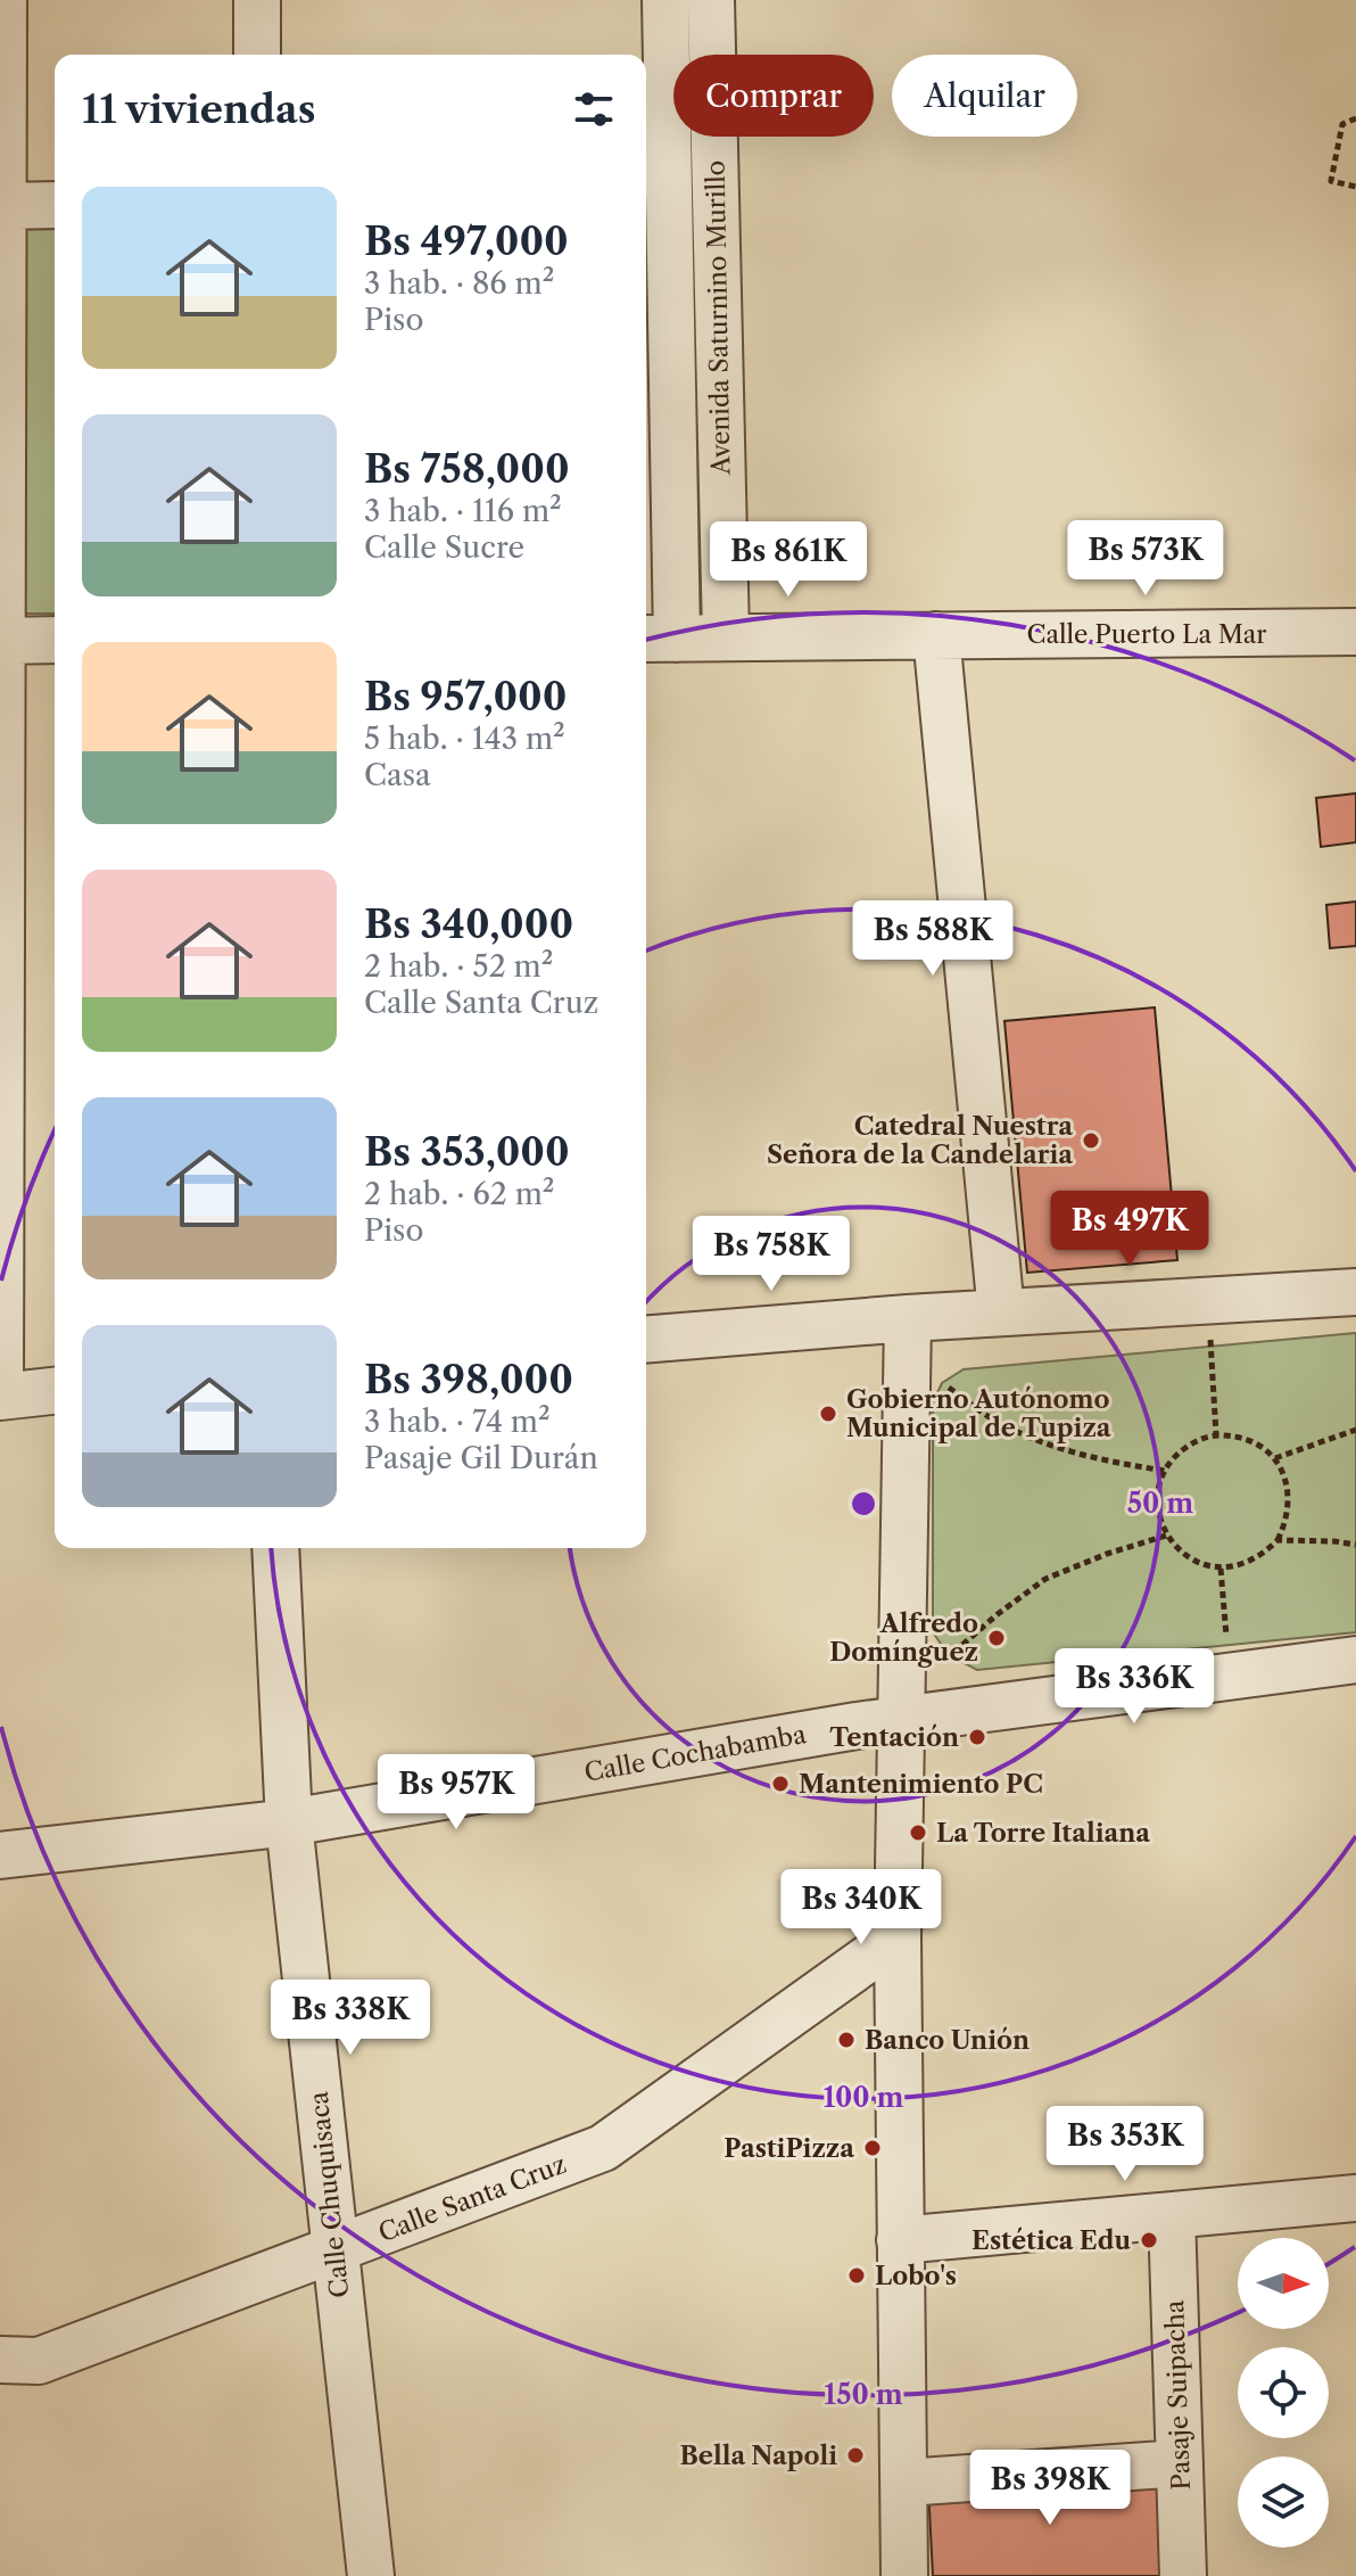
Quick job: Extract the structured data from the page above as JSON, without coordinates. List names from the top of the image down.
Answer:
{
  "streets": {
    "street": [
      "Avenida Saturnino Murillo",
      "Calle Puerto La Mar",
      "Calle Cochabamba",
      "Calle Chuquisaca",
      "Calle Santa Cruz",
      "Pasaje Suipacha"
    ]
  },
  "crossings": [
    ["Avenida Saturnino Murillo", "Calle Puerto La Mar"],
    ["Calle Cochabamba", "Calle Chuquisaca"],
    ["Calle Chuquisaca", "Calle Santa Cruz"]
  ],
  "places": [
    "Catedral Nuestra Señora de la Candelaria",
    "Gobierno Autónomo Municipal de Tupiza",
    "Alfredo Domínguez",
    "Tentación",
    "Mantenimiento PC",
    "La Torre Italiana",
    "Banco Unión",
    "PastiPizza",
    "Estética Edu",
    "Lobo's",
    "Bella Napoli"
  ],
  "north": "right",
  "page": {
    "chip": ["Comprar", "Alquilar"],
    "heading": "11 viviendas",
    "list": [
      {
        "name": "Bs 497,000",
        "note": "3 hab. · 86 m² · Piso"
      },
      {
        "name": "Bs 758,000",
        "note": "3 hab. · 116 m² · Calle Sucre"
      },
      {
        "name": "Bs 957,000",
        "note": "5 hab. · 143 m² · Casa"
      },
      {
        "name": "Bs 340,000",
        "note": "2 hab. · 52 m² · Calle Santa Cruz"
      },
      {
        "name": "Bs 353,000",
        "note": "2 hab. · 62 m² · Piso"
      },
      {
        "name": "Bs 398,000",
        "note": "3 hab. · 74 m² · Pasaje Gil Durán"
      }
    ],
    "price": [
      "Bs 573K",
      "Bs 861K",
      "Bs 588K",
      "Bs 497K",
      "Bs 758K",
      "Bs 336K",
      "Bs 957K",
      "Bs 340K",
      "Bs 338K",
      "Bs 353K",
      "Bs 398K"
    ]
  },
  "rings": ["50 m", "100 m", "150 m"]
}
